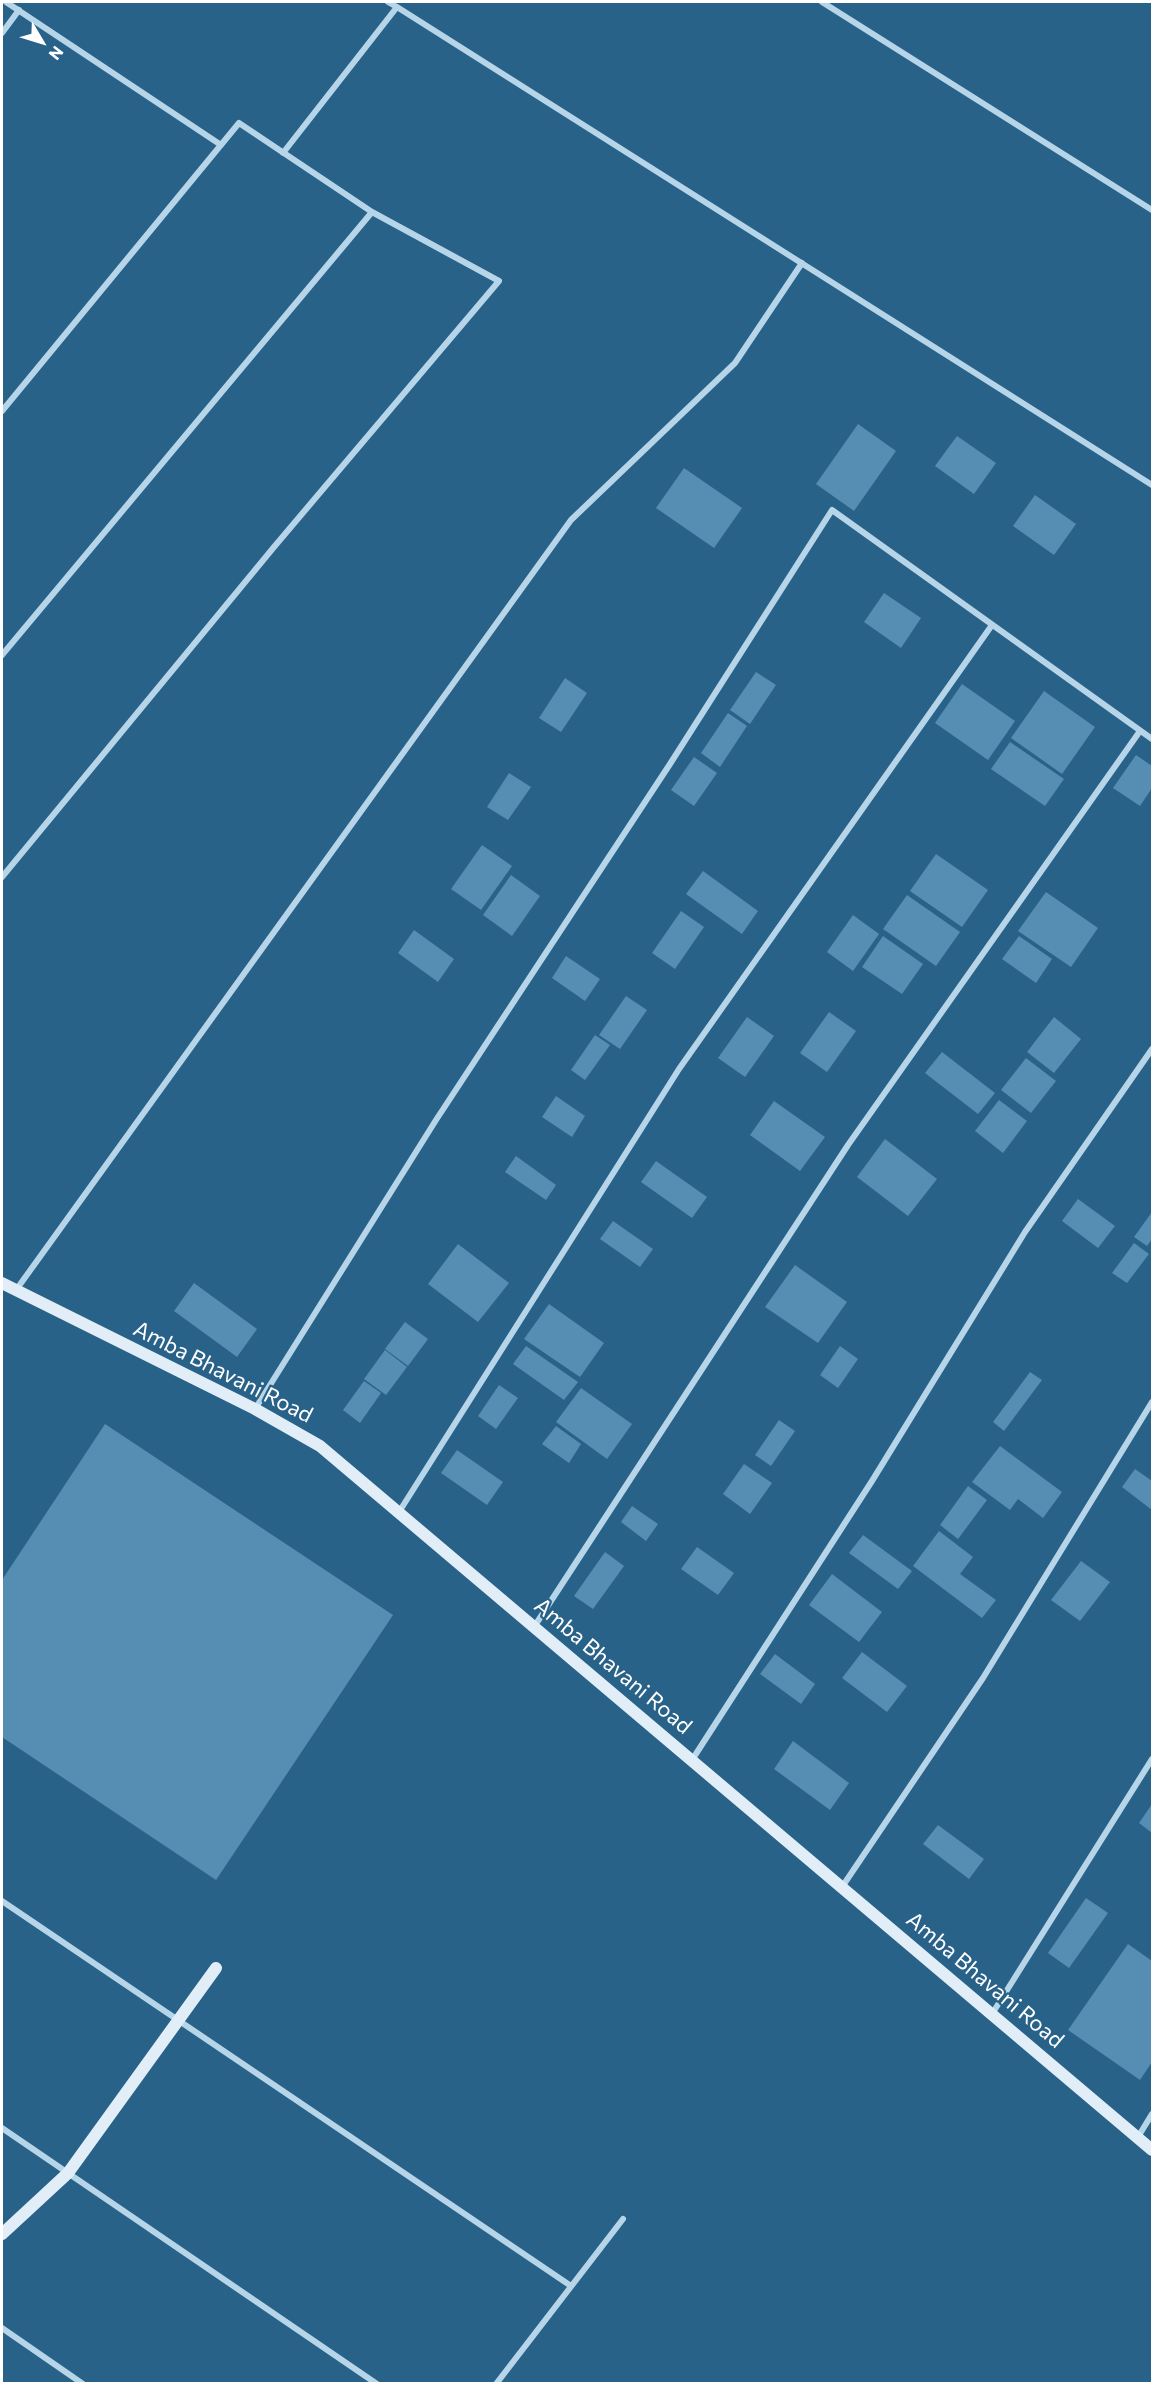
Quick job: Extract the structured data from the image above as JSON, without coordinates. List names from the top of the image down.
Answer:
{
  "streets": {
    "street": ["Amba Bhavani Road"]
  },
  "north": "bottom right"
}
